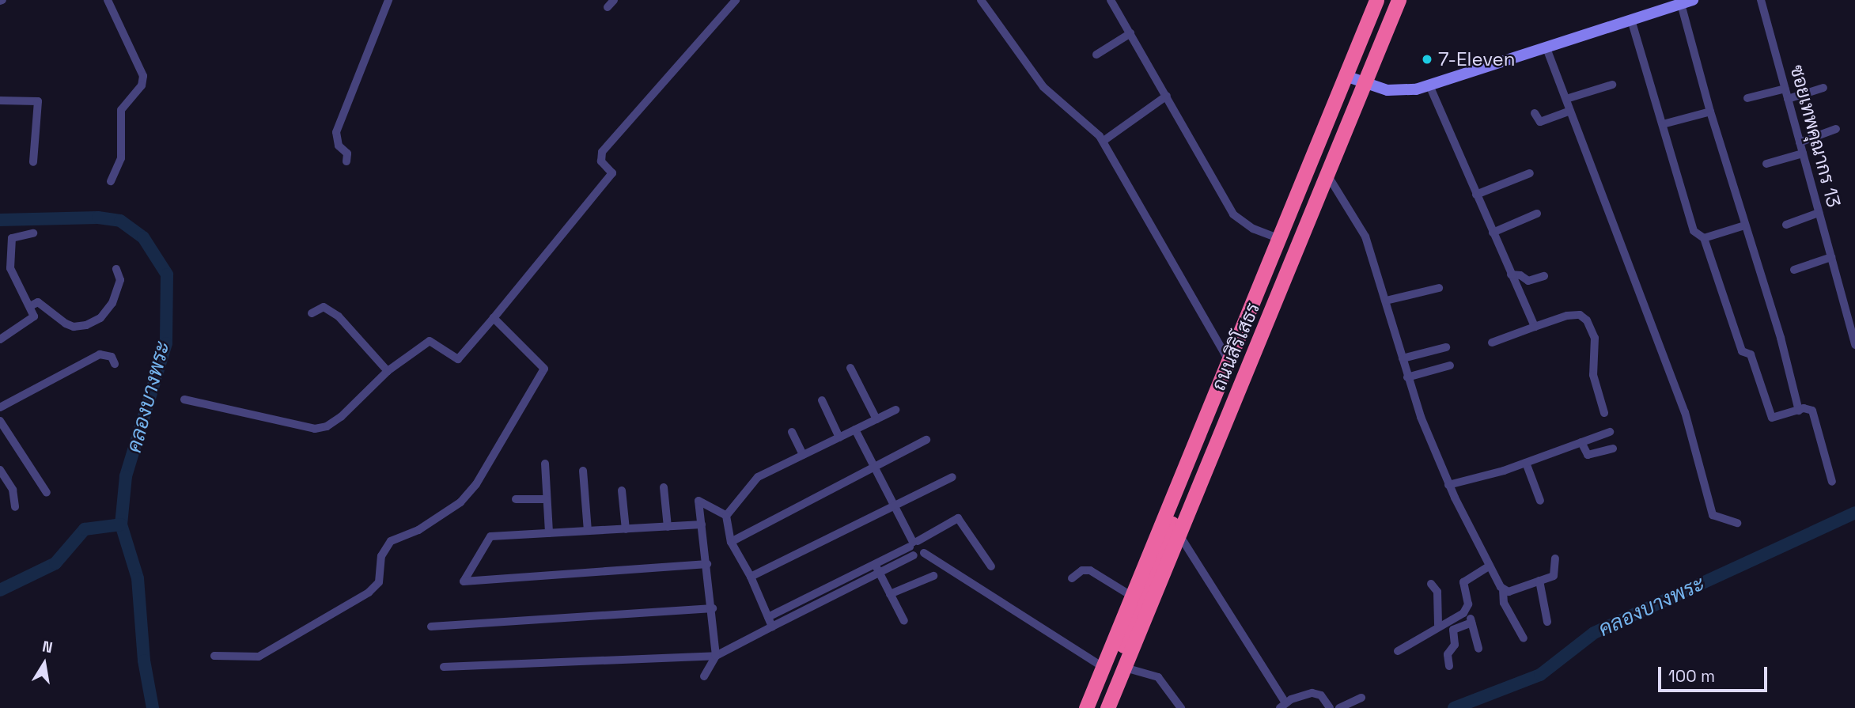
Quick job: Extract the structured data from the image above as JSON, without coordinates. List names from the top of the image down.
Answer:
{
  "streets": {
    "highway": ["ถนนสิริโสธร"],
    "street": ["ซอยเทพคุณากร 13"]
  },
  "water": ["คลองบางพระ"],
  "places": ["7-Eleven"],
  "scale_bar": "100 m",
  "north": "top"
}
